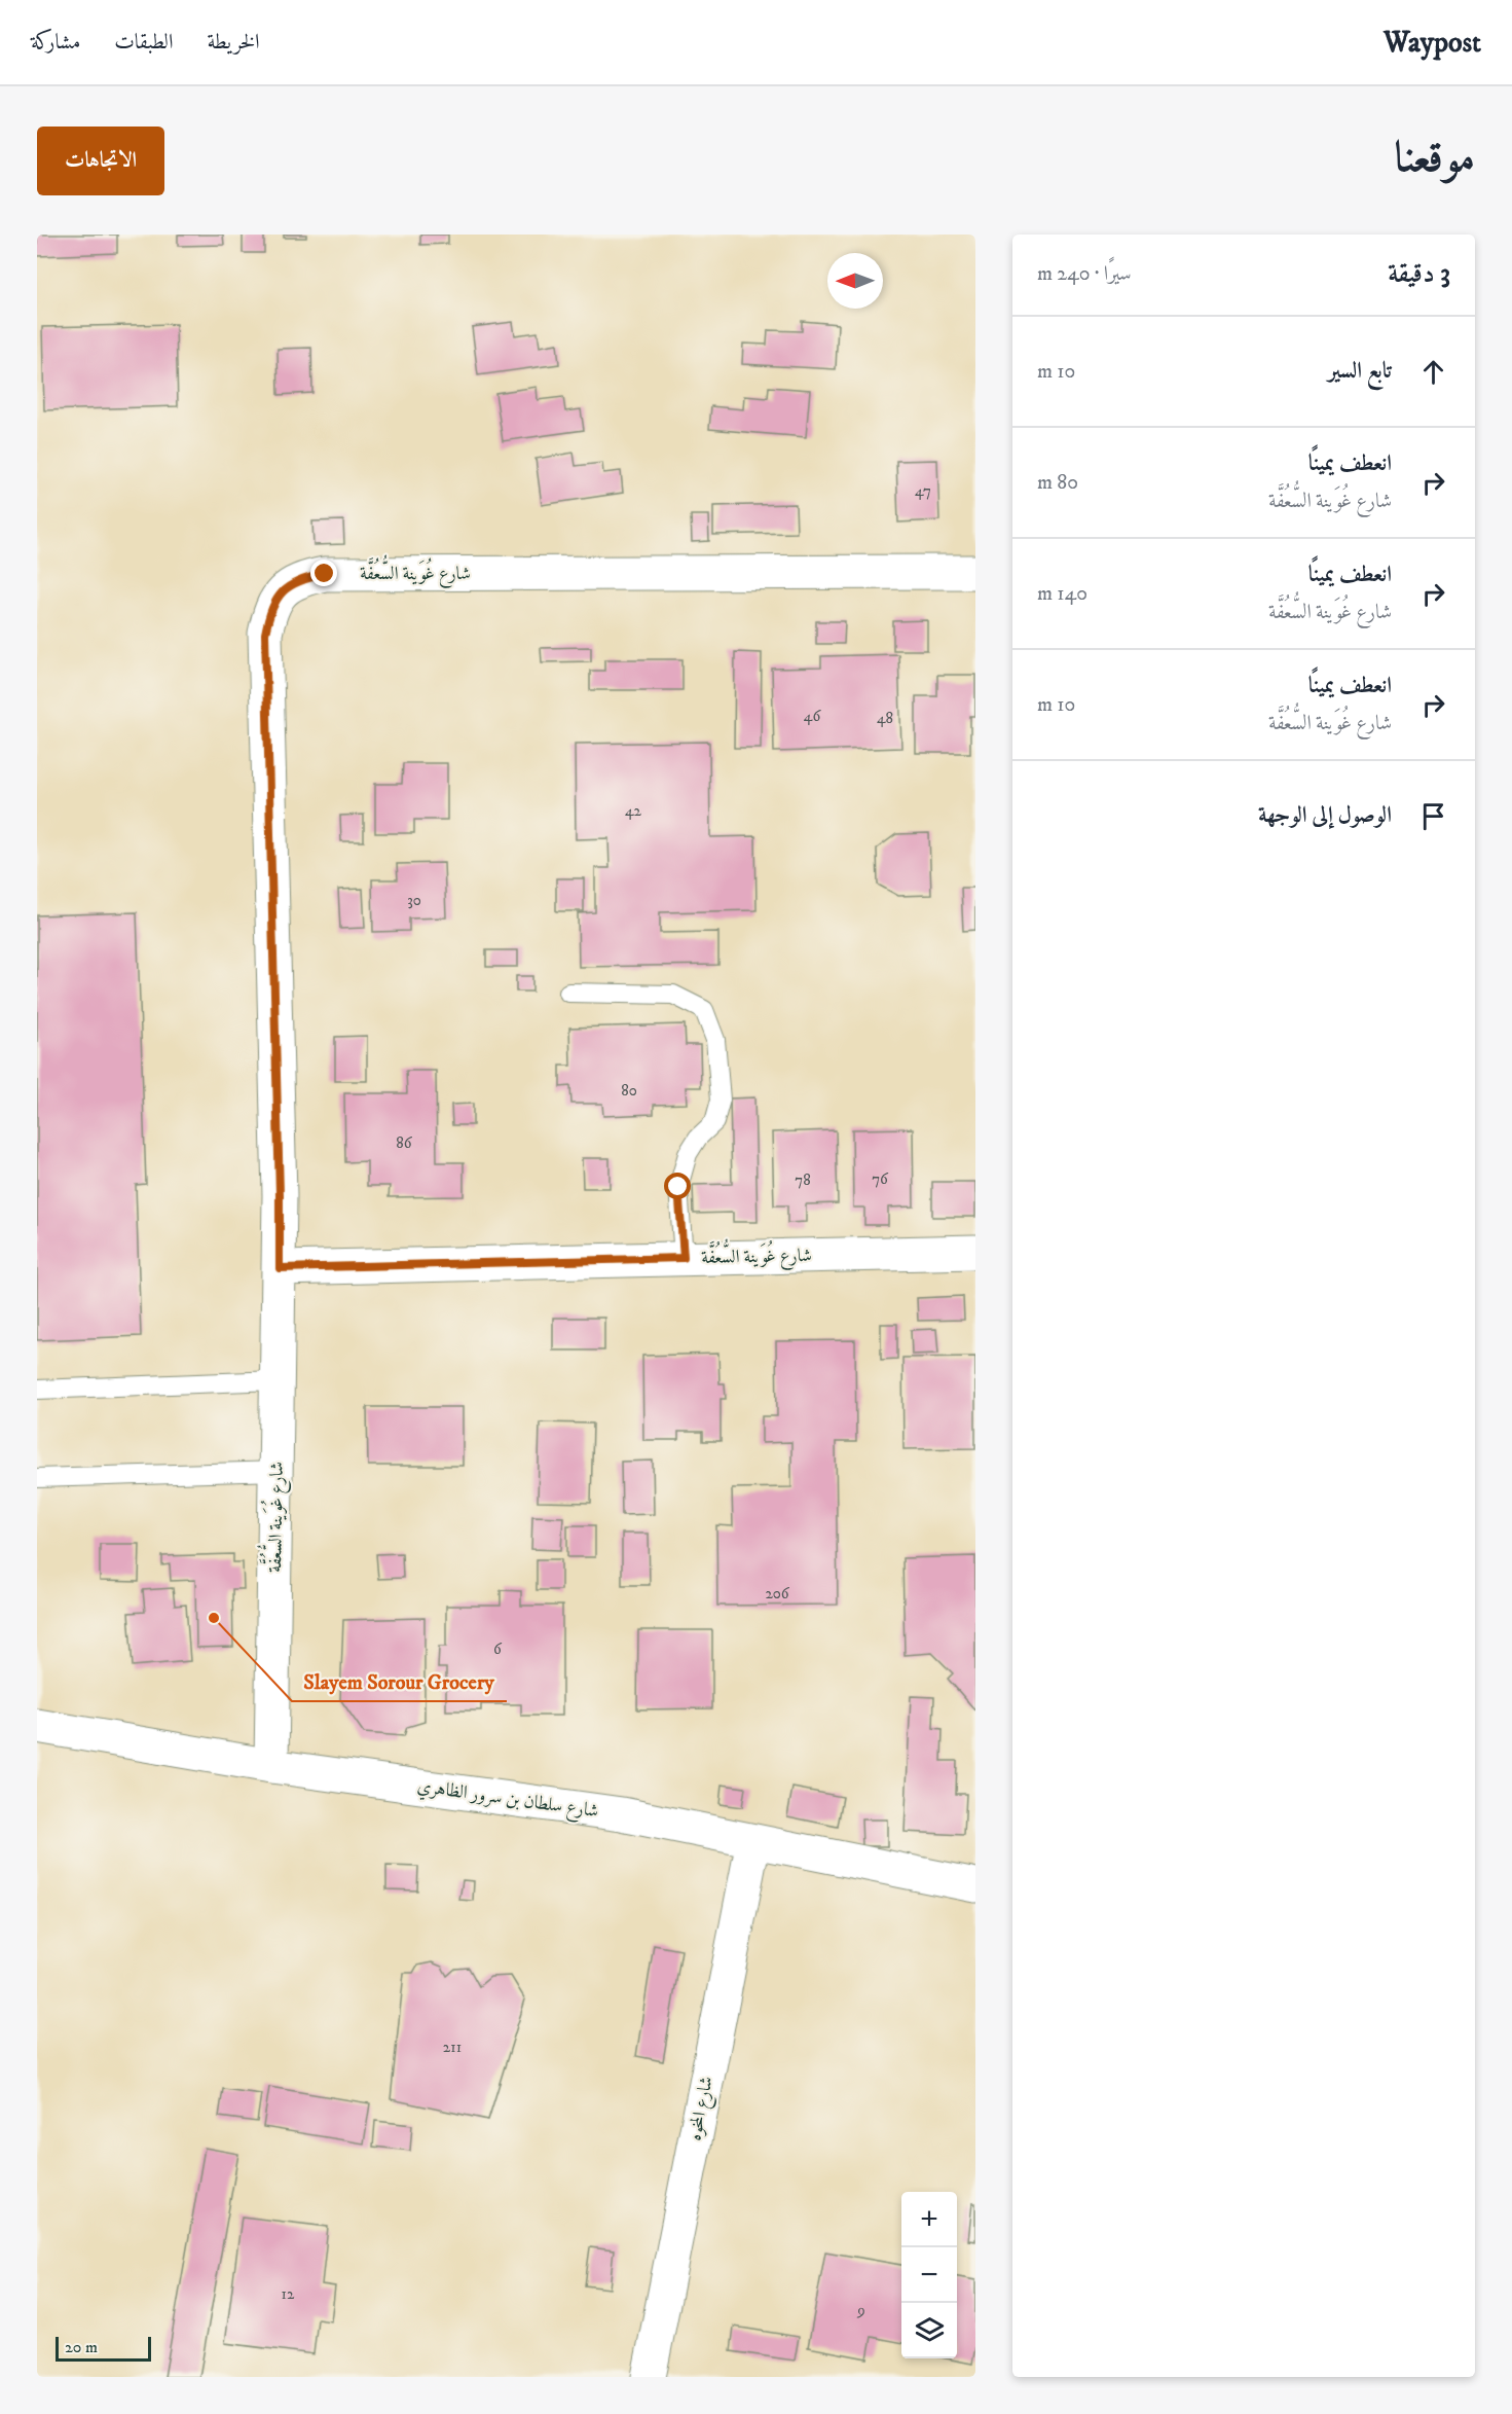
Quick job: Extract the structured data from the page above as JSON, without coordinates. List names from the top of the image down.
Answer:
{
  "streets": {
    "street": ["شارع غُوَينة السُّعُفَّة", "شارع سلطان بن سرور الظاهري", "شارع المخوه"]
  },
  "crossings": [
    ["شارع غُوَينة السُّعُفَّة", "شارع سلطان بن سرور الظاهري"],
    ["شارع سلطان بن سرور الظاهري", "شارع المخوه"]
  ],
  "places": ["Slayem Sorour Grocery"],
  "house_numbers": [
    "47",
    "46",
    "48",
    "42",
    "30",
    "80",
    "86",
    "76",
    "78",
    "206",
    "6",
    "211",
    "12",
    "9"
  ],
  "scale_bar": "20 m",
  "north": "left",
  "page": {
    "header": "Waypost",
    "nav": ["الخريطة", "الطبقات", "مشاركة"],
    "title": "موقعنا",
    "buttons": "الاتجاهات",
    "heading": ["3 دقيقة", "سيرًا · 240 m"],
    "list": [
      ["تابع السير", "10 m"],
      ["انعطف يمينًا", "شارع غُوَينة السُّعُفَّة", "80 m"],
      ["انعطف يمينًا", "شارع غُوَينة السُّعُفَّة", "140 m"],
      ["انعطف يمينًا", "شارع غُوَينة السُّعُفَّة", "10 m"],
      "الوصول إلى الوجهة"
    ],
    "map_buttons": ["+", "−"],
    "scale": "20 m"
  }
}
